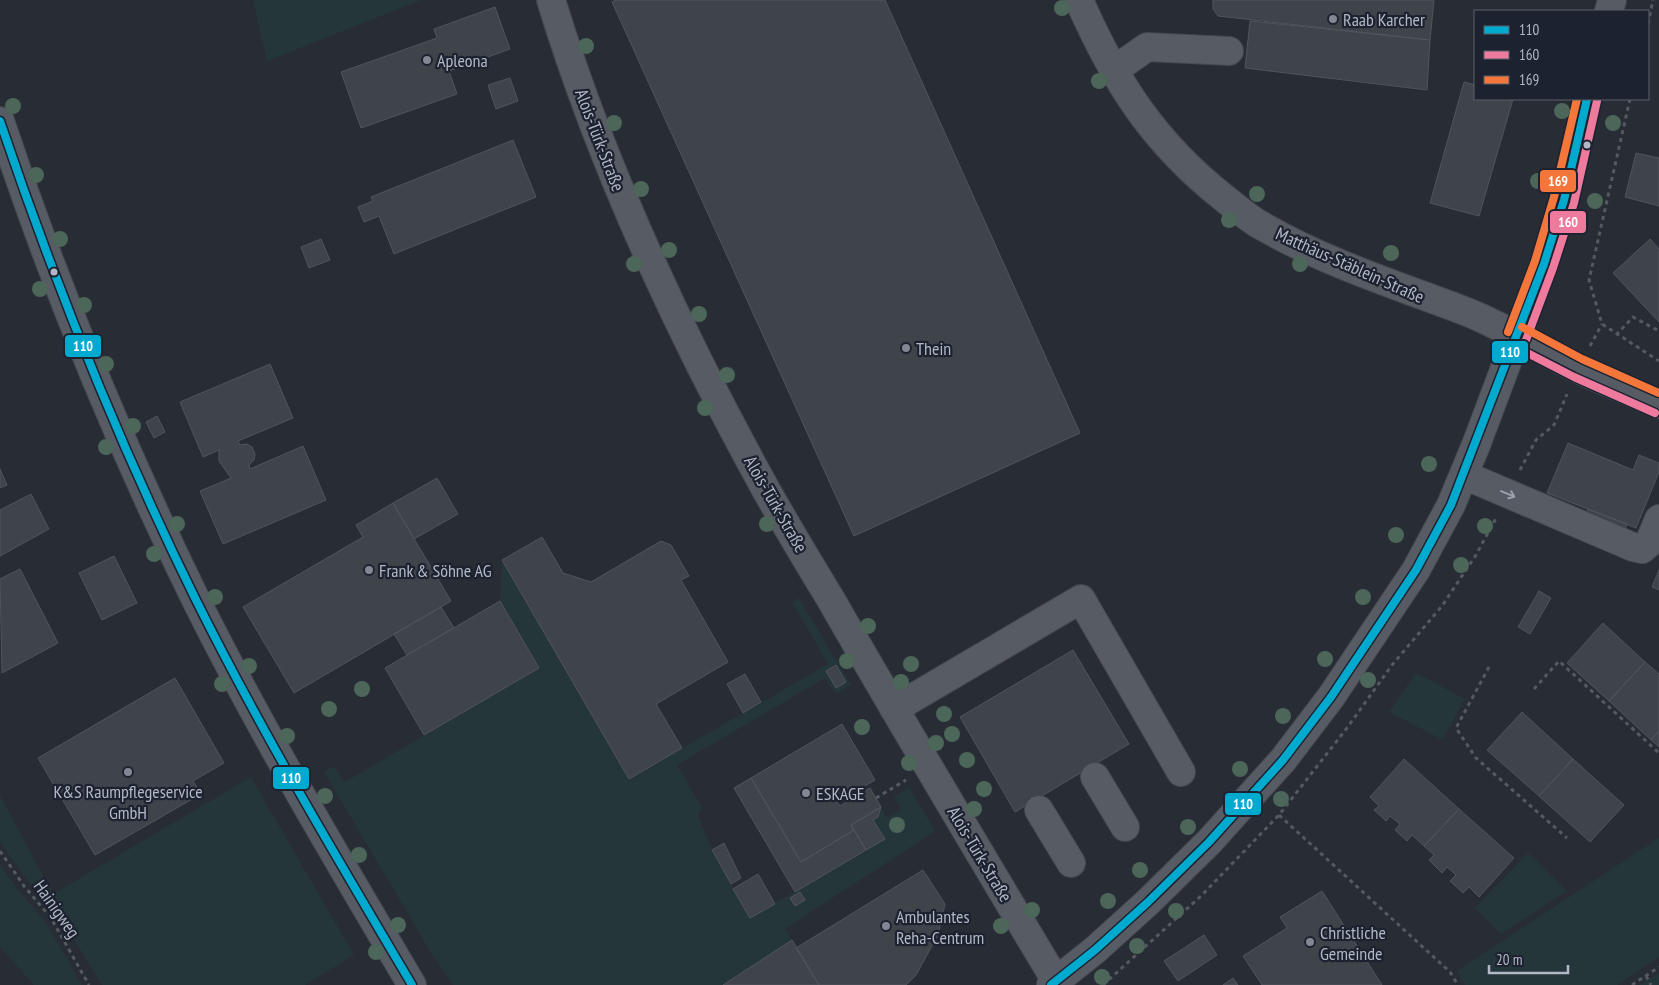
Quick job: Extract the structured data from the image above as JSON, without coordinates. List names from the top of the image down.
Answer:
{
  "streets": {
    "street": ["Alois-Türk-Straße", "Matthäus-Stäblein-Straße"],
    "path": ["Hainigweg"]
  },
  "places": [
    "Raab Karcher",
    "Apleona",
    "Thein",
    "Frank & Söhne AG",
    "K&S Raumpflegeservice GmbH",
    "ESKAGE",
    "Ambulantes Reha-Centrum",
    "Christliche Gemeinde"
  ],
  "lines": ["transit line 110", "transit line 169", "transit line 160"],
  "legend": ["110", "160", "169"],
  "scale_bar": "20 m"
}
